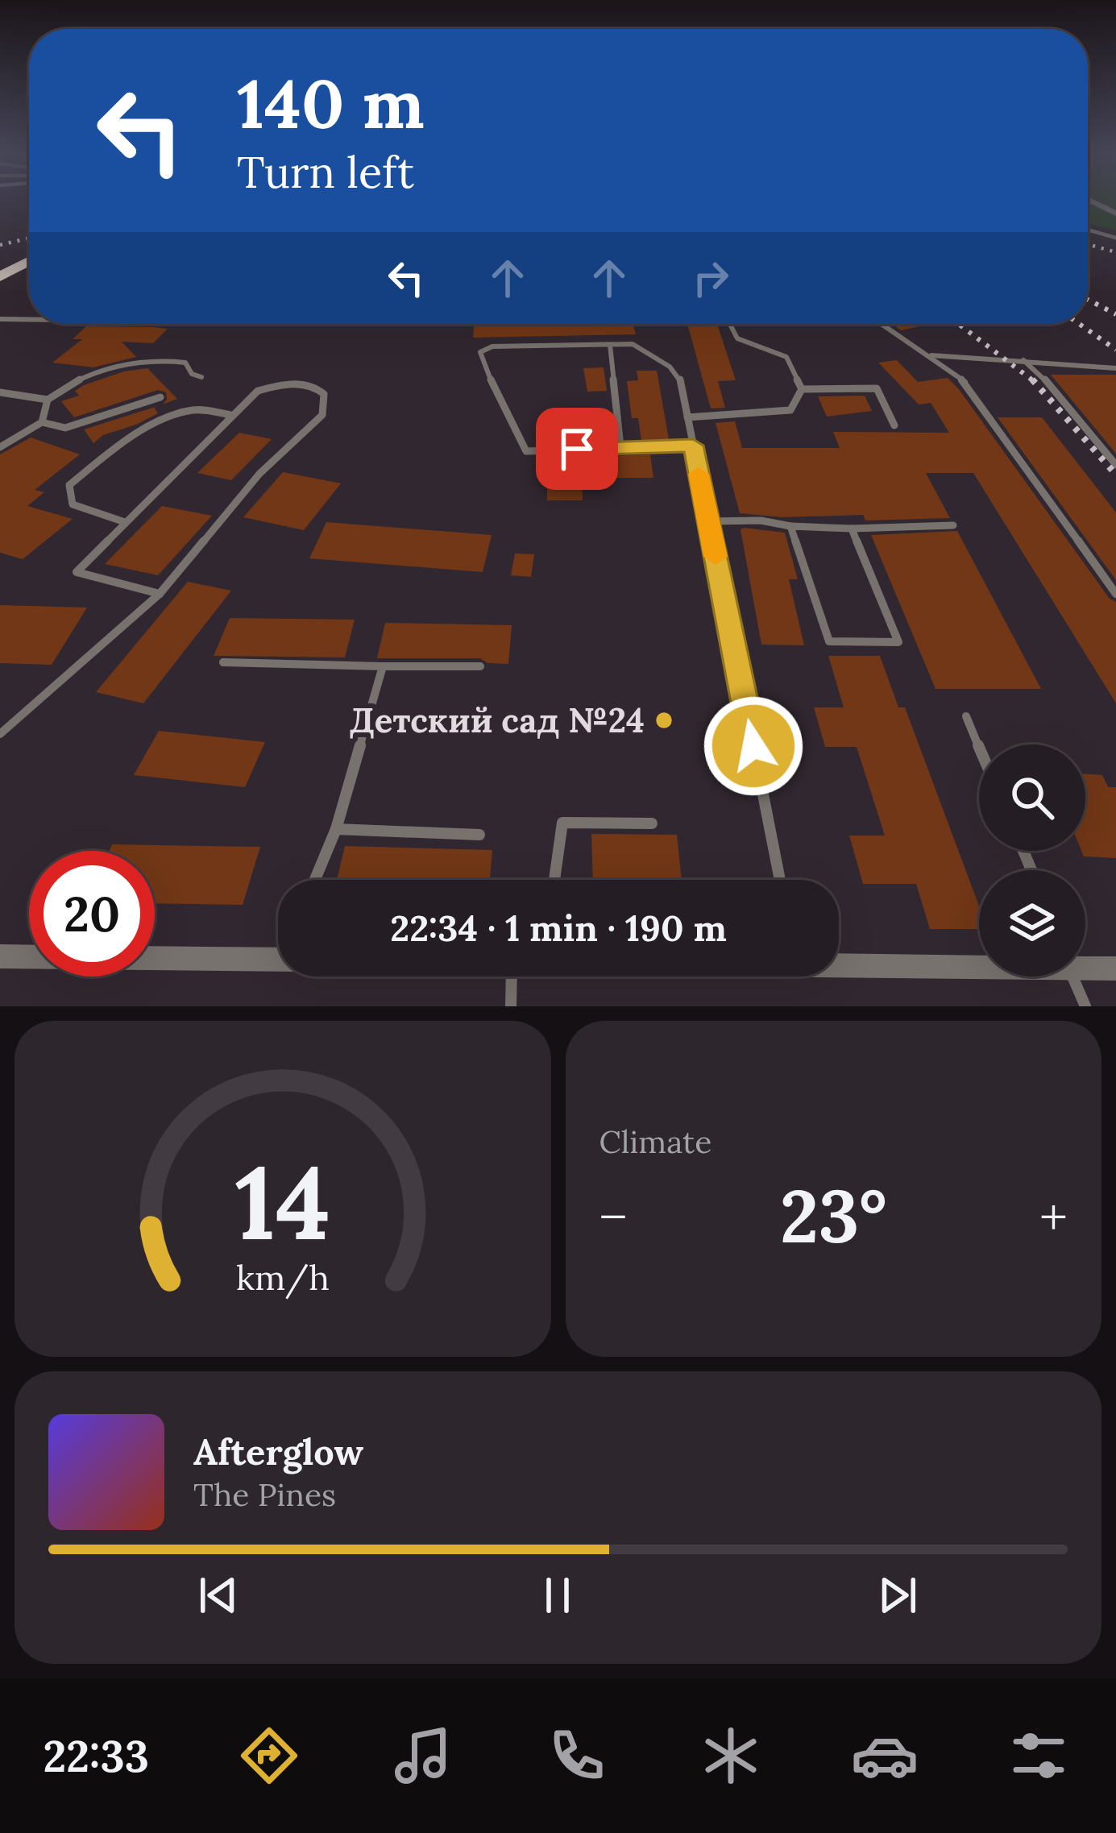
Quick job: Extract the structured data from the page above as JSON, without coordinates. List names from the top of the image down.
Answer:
{
  "places": ["Детский сад №24"],
  "page": {
    "turn": ["140 m", "Turn left"],
    "limit": "20",
    "trip": "22:34 · 1 min · 190 m",
    "tile": "Climate",
    "heat": ["−", "23°", "+"],
    "song": ["Afterglow", "The Pines"],
    "tabs": "22:33",
    "gauge": ["14", "km/h"]
  }
}
